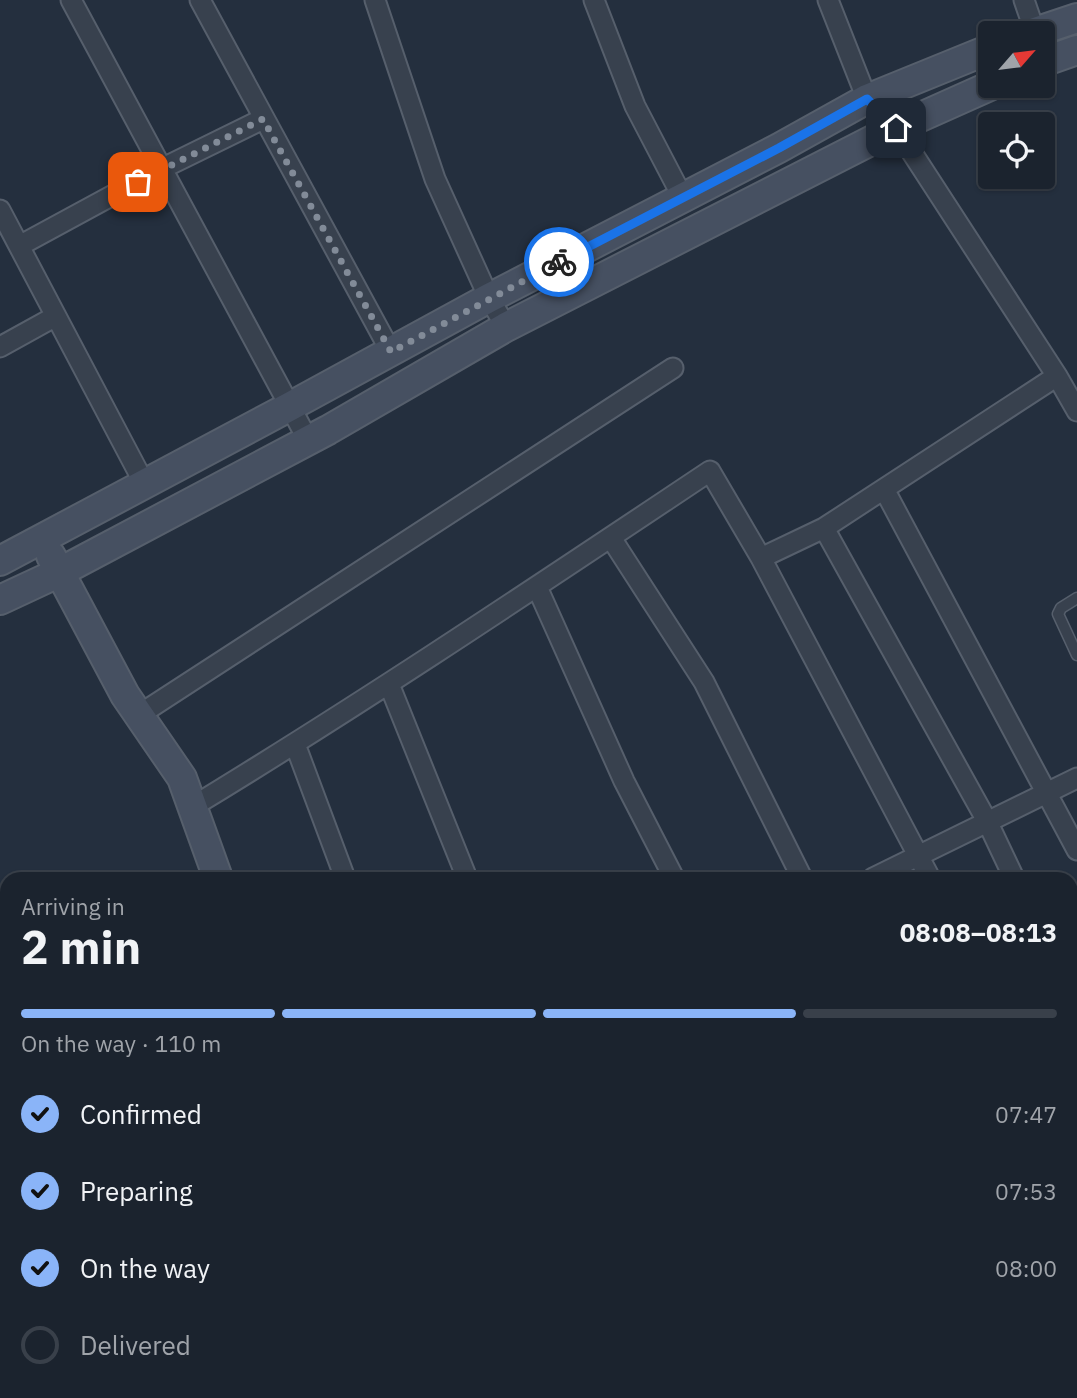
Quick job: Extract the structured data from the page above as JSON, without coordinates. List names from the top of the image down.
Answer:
{
  "north": "top right",
  "page": {
    "heading": ["2 min", "Arriving in", "08:08–08:13"],
    "bar": "On the way · 110 m",
    "list": [
      ["Confirmed", "07:47"],
      ["Preparing", "07:53"],
      ["On the way", "08:00"],
      "Delivered"
    ]
  }
}
